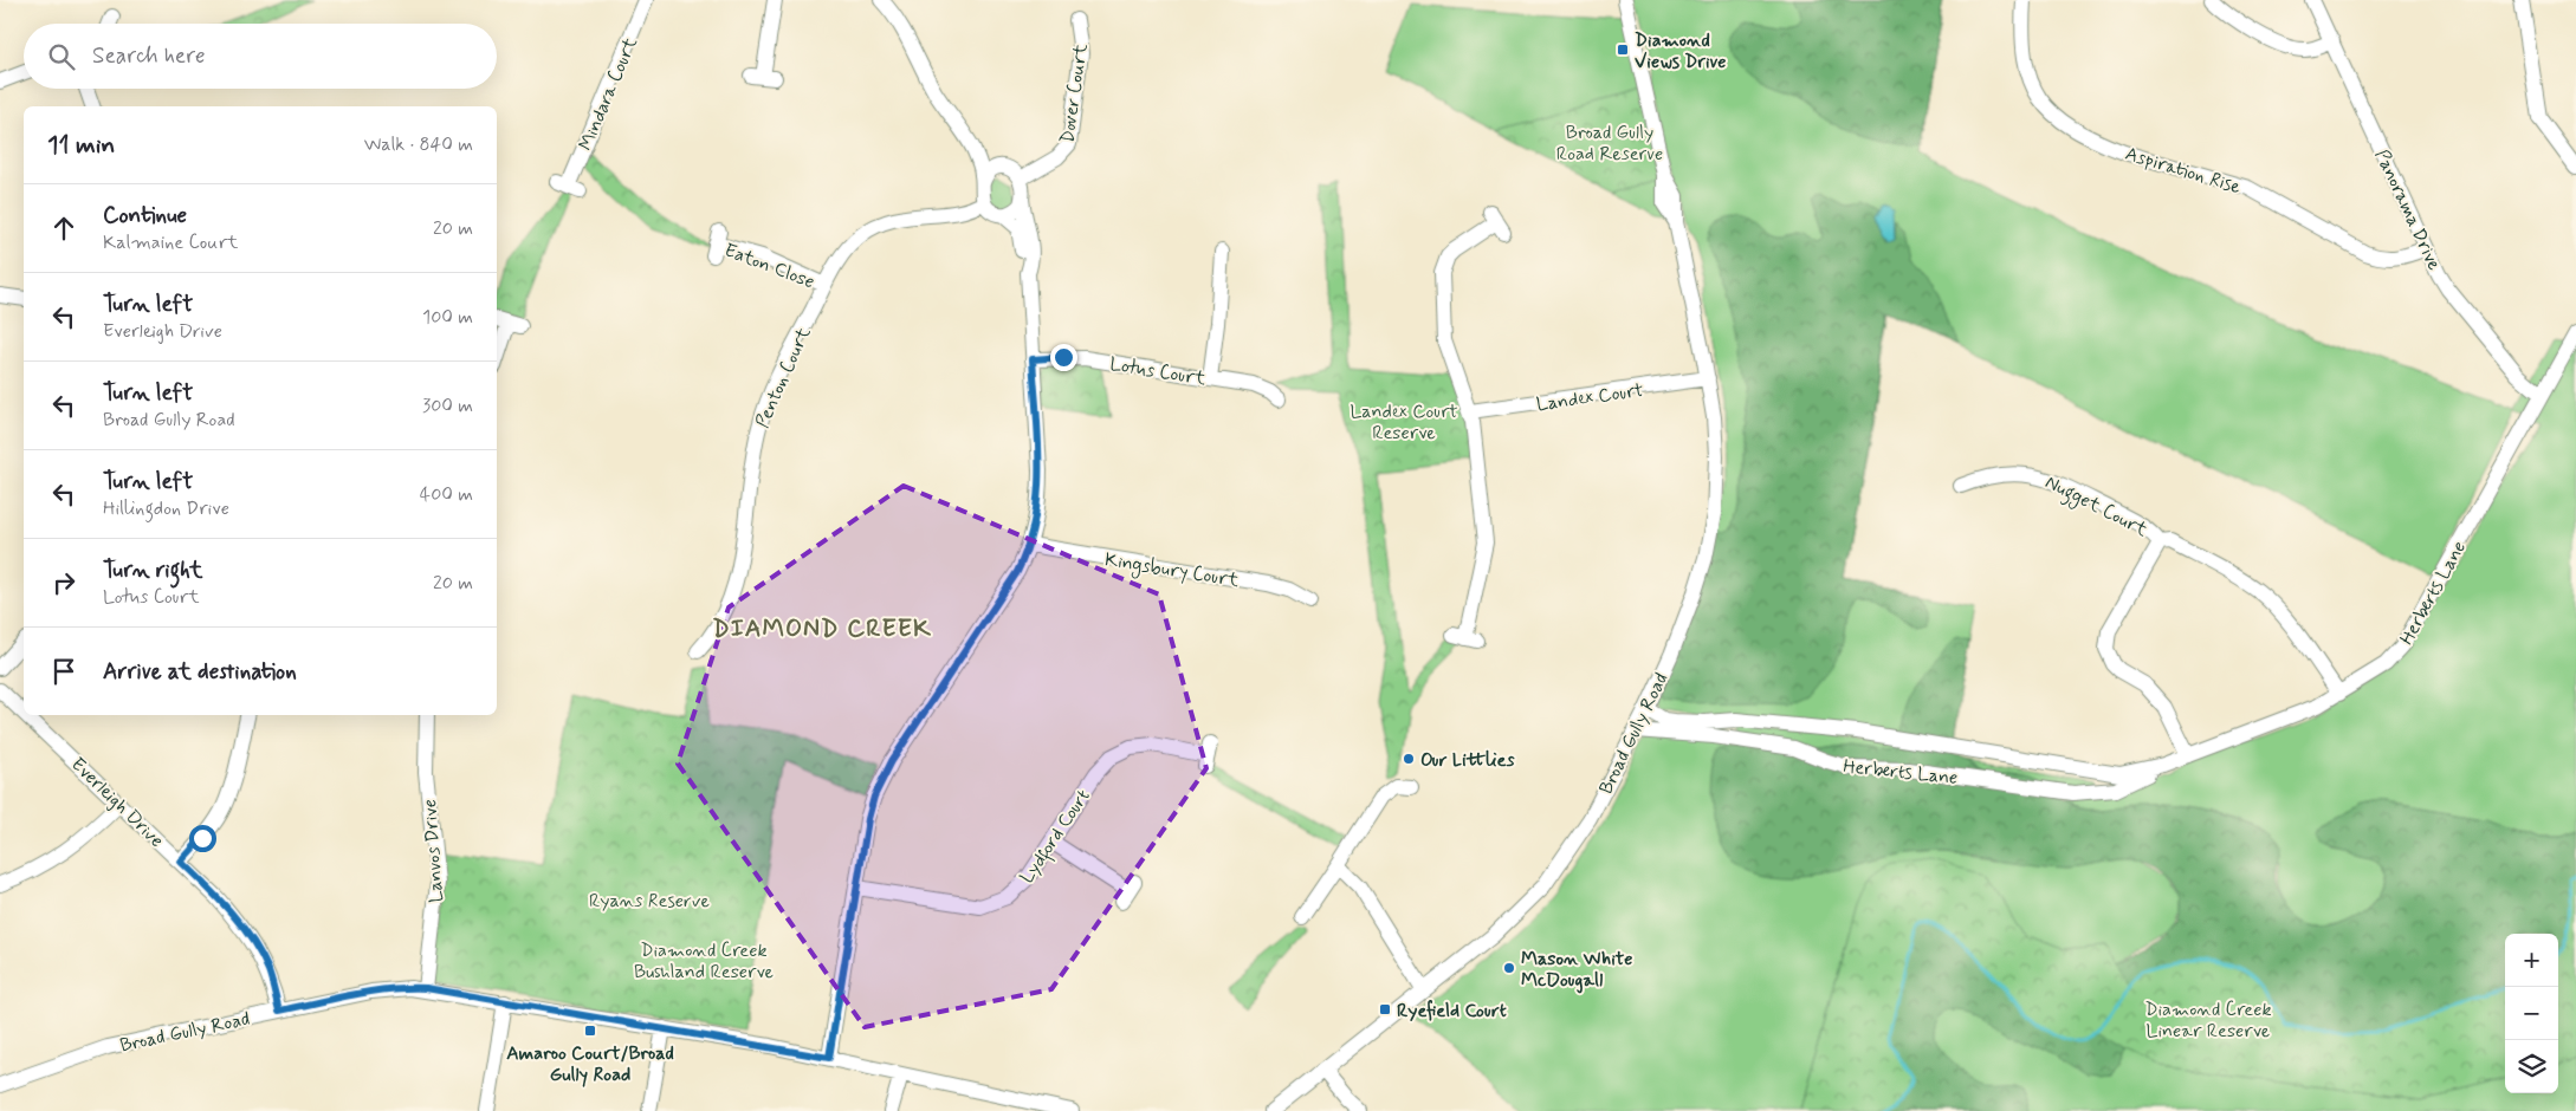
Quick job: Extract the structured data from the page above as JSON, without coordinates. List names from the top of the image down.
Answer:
{
  "streets": {
    "street": [
      "Mindara Court",
      "Dover Court",
      "Aspiration Rise",
      "Panorama Drive",
      "Eaton Close",
      "Lotus Court",
      "Penton Court",
      "Landex Court",
      "Nugget Court",
      "Kingsbury Court",
      "Herberts Lane",
      "Broad Gully Road",
      "Everleigh Drive",
      "Lydford Court",
      "Lanvos Drive"
    ]
  },
  "crossings": [
    ["Dover Court", "Penton Court"],
    ["Aspiration Rise", "Panorama Drive"],
    ["Panorama Drive", "Herberts Lane"],
    ["Eaton Close", "Penton Court"],
    ["Landex Court", "Broad Gully Road"],
    ["Herberts Lane", "Broad Gully Road"],
    ["Broad Gully Road", "Everleigh Drive"],
    ["Broad Gully Road", "Lanvos Drive"]
  ],
  "districts": ["DIAMOND CREEK"],
  "parks": [
    "Broad Gully Road Reserve",
    "Landex Court Reserve",
    "Ryans Reserve",
    "Diamond Creek Bushland Reserve",
    "Diamond Creek Linear Reserve"
  ],
  "places": {
    "transit": ["Diamond Views Drive", "Ryefield Court", "Amaroo Court/Broad Gully Road"],
    "other": ["Our Littlies", "Mason White McDougall"]
  },
  "page": {
    "search": "Search here",
    "heading": ["11 min", "Walk · 840 m"],
    "list": [
      ["Continue", "Kalmaine Court", "20 m"],
      ["Turn left", "Everleigh Drive", "100 m"],
      ["Turn left", "Broad Gully Road", "300 m"],
      ["Turn left", "Hillingdon Drive", "400 m"],
      ["Turn right", "Lotus Court", "20 m"],
      "Arrive at destination"
    ],
    "map_buttons": ["+", "−"]
  }
}
